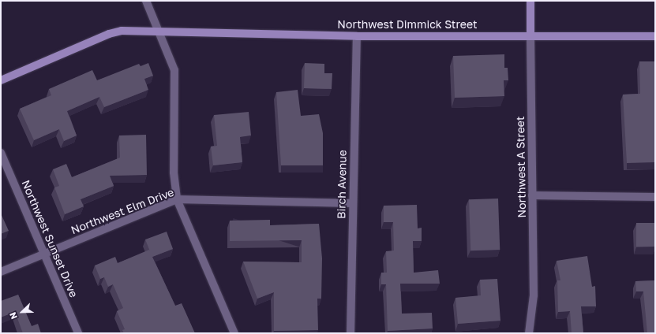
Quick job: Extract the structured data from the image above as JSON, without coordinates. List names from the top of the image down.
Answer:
{
  "streets": {
    "main road": ["Northwest Dimmick Street", "Northwest A Street"],
    "street": ["Birch Avenue", "Northwest Elm Drive", "Northwest Sunset Drive"]
  },
  "crossings": [
    ["Northwest Dimmick Street", "Northwest A Street"],
    ["Northwest Dimmick Street", "Birch Avenue"],
    ["Birch Avenue", "Northwest Elm Drive"],
    ["Northwest Elm Drive", "Northwest Sunset Drive"]
  ],
  "north": "bottom left"
}
